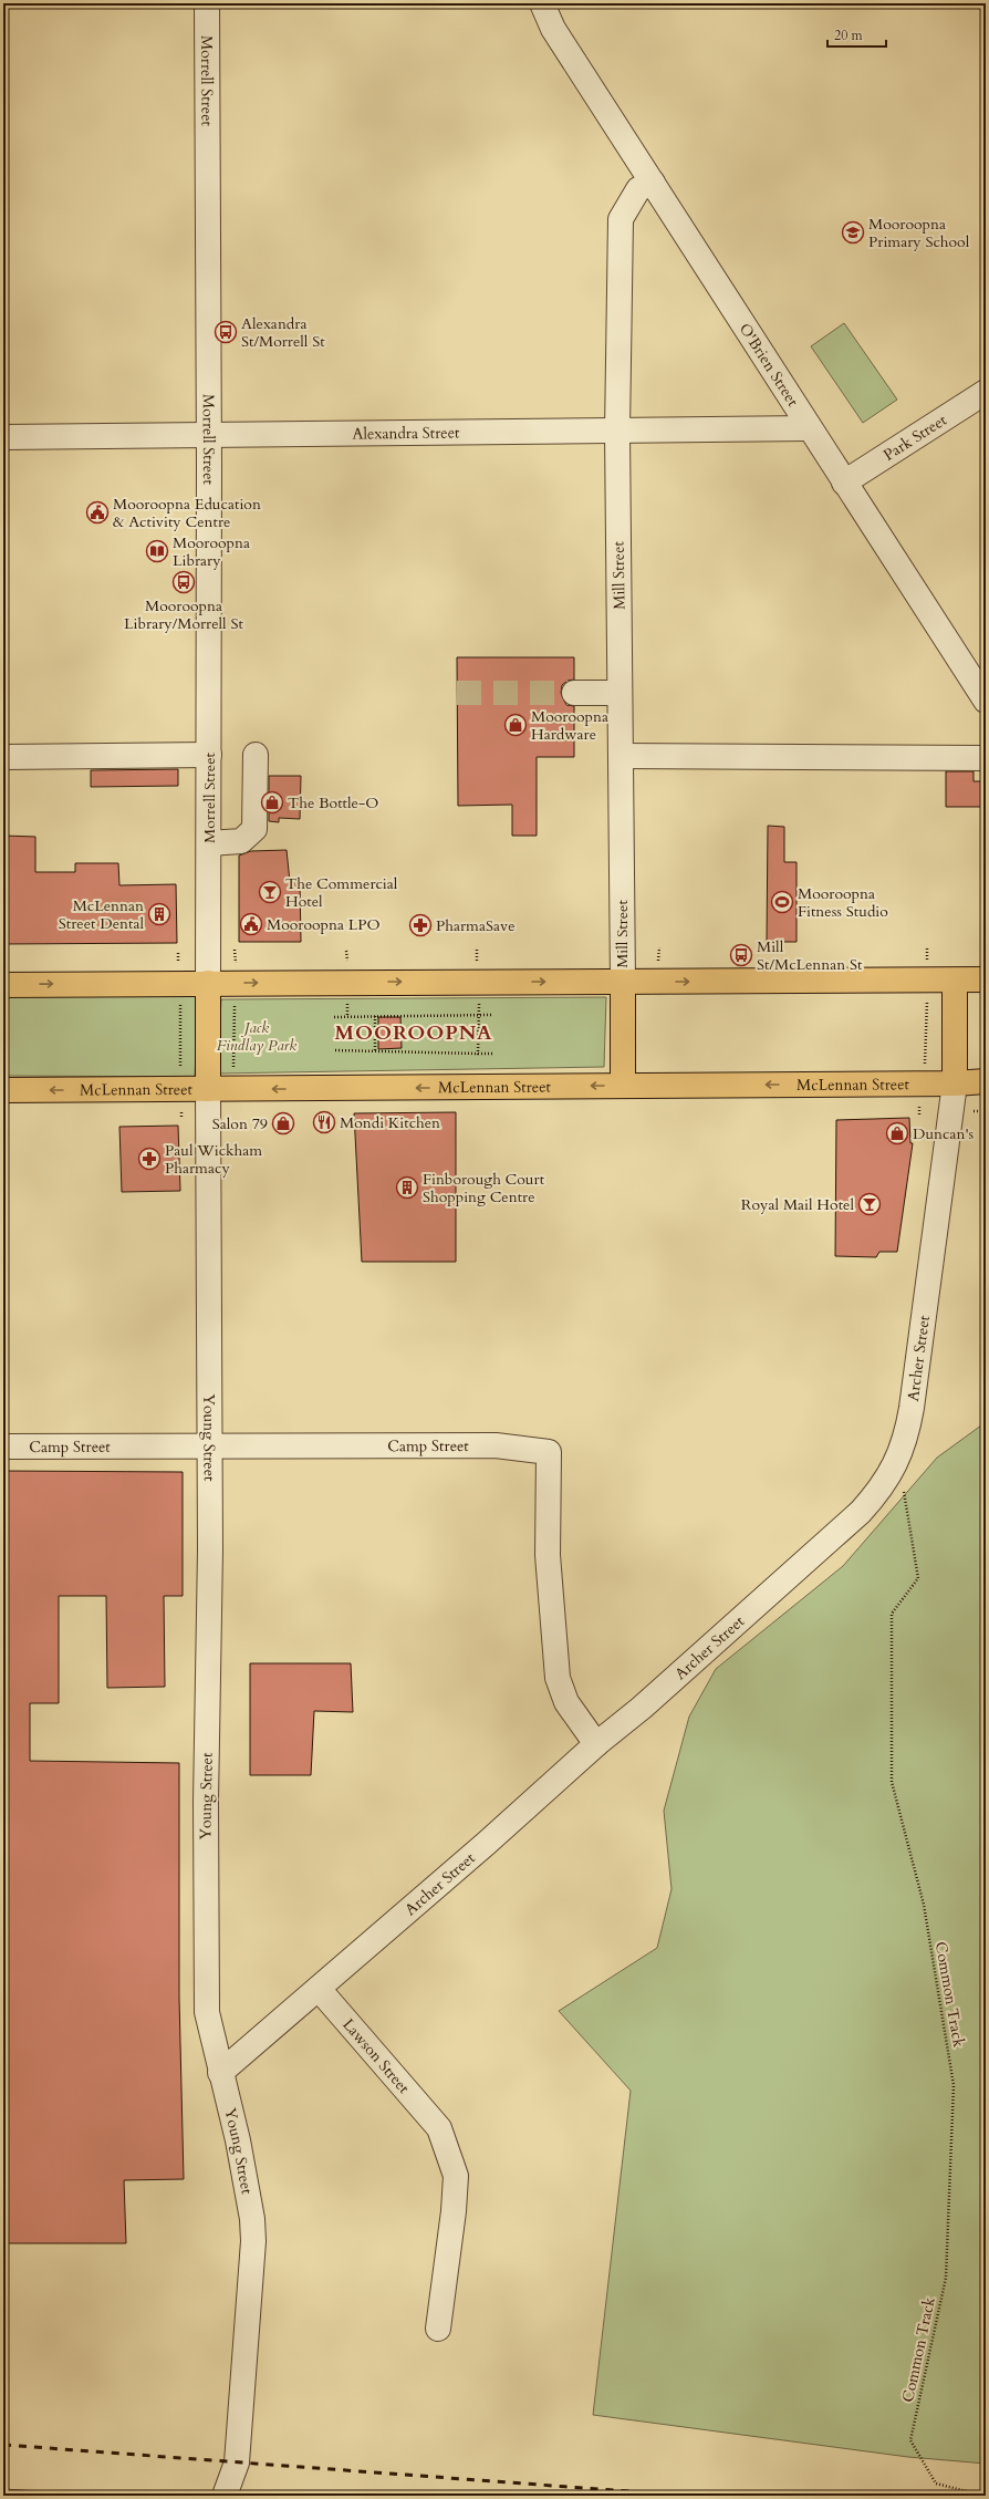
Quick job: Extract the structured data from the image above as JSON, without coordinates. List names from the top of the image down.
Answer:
{
  "streets": {
    "highway": ["McLennan Street"],
    "street": [
      "Morrell Street",
      "O'Brien Street",
      "Alexandra Street",
      "Park Street",
      "Mill Street",
      "Archer Street",
      "Young Street",
      "Camp Street",
      "Lawson Street"
    ],
    "path": ["Common Track"]
  },
  "crossings": [
    ["Morrell Street", "Alexandra Street"],
    ["O'Brien Street", "Alexandra Street"],
    ["O'Brien Street", "Park Street"],
    ["O'Brien Street", "Mill Street"],
    ["Alexandra Street", "Mill Street"],
    ["McLennan Street", "Archer Street"],
    ["McLennan Street", "Young Street"],
    ["Archer Street", "Young Street"],
    ["Archer Street", "Camp Street"],
    ["Archer Street", "Common Track"],
    ["Archer Street", "Lawson Street"],
    ["Young Street", "Camp Street"]
  ],
  "districts": ["MOOROOPNA"],
  "parks": ["Jack Findlay Park"],
  "places": {
    "school or university": ["Mooroopna Primary School"],
    "bus stop": ["Alexandra St/Morrell St", "Mooroopna Library/Morrell St", "Mill St/McLennan St"],
    "public building": ["Mooroopna Education & Activity Centre", "Mooroopna LPO"],
    "library": ["Mooroopna Library"],
    "shop": [
      "Mooroopna Hardware",
      "The Bottle-O",
      "Salon 79",
      "Duncan's"
    ],
    "bar": ["The Commercial Hotel", "Royal Mail Hotel"],
    "sports": ["Mooroopna Fitness Studio"],
    "building": ["McLennan Street Dental", "Finborough Court Shopping Centre"],
    "pharmacy": ["PharmaSave", "Paul Wickham Pharmacy"],
    "restaurant": ["Mondi Kitchen"]
  },
  "scale_bar": "20 m"
}
